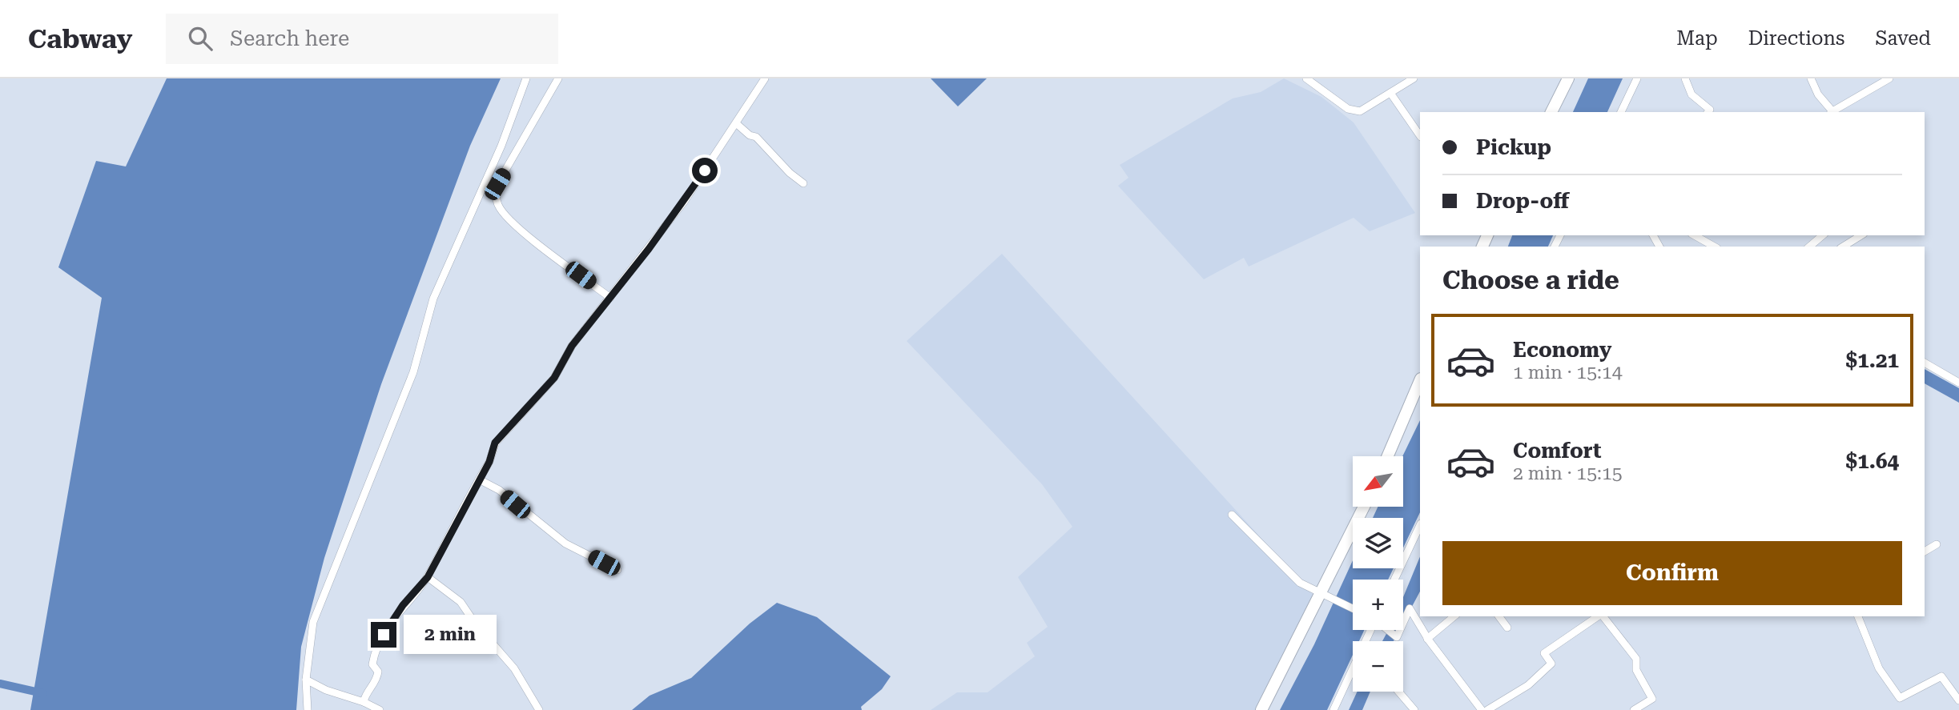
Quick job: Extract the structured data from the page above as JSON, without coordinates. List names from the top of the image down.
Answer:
{
  "north": "bottom left",
  "page": {
    "header": "Cabway",
    "search": "Search here",
    "nav": ["Map", "Directions", "Saved"],
    "banner": ["Pickup", "Drop-off"],
    "heading": "Choose a ride",
    "list": [
      {
        "name": "Economy",
        "note": "1 min · 15:14",
        "value": "$1.21"
      },
      {
        "name": "Comfort",
        "note": "2 min · 15:15",
        "value": "$1.64"
      }
    ],
    "map_buttons": ["+", "−"],
    "buttons": "Confirm",
    "bubble": "2 min"
  }
}
